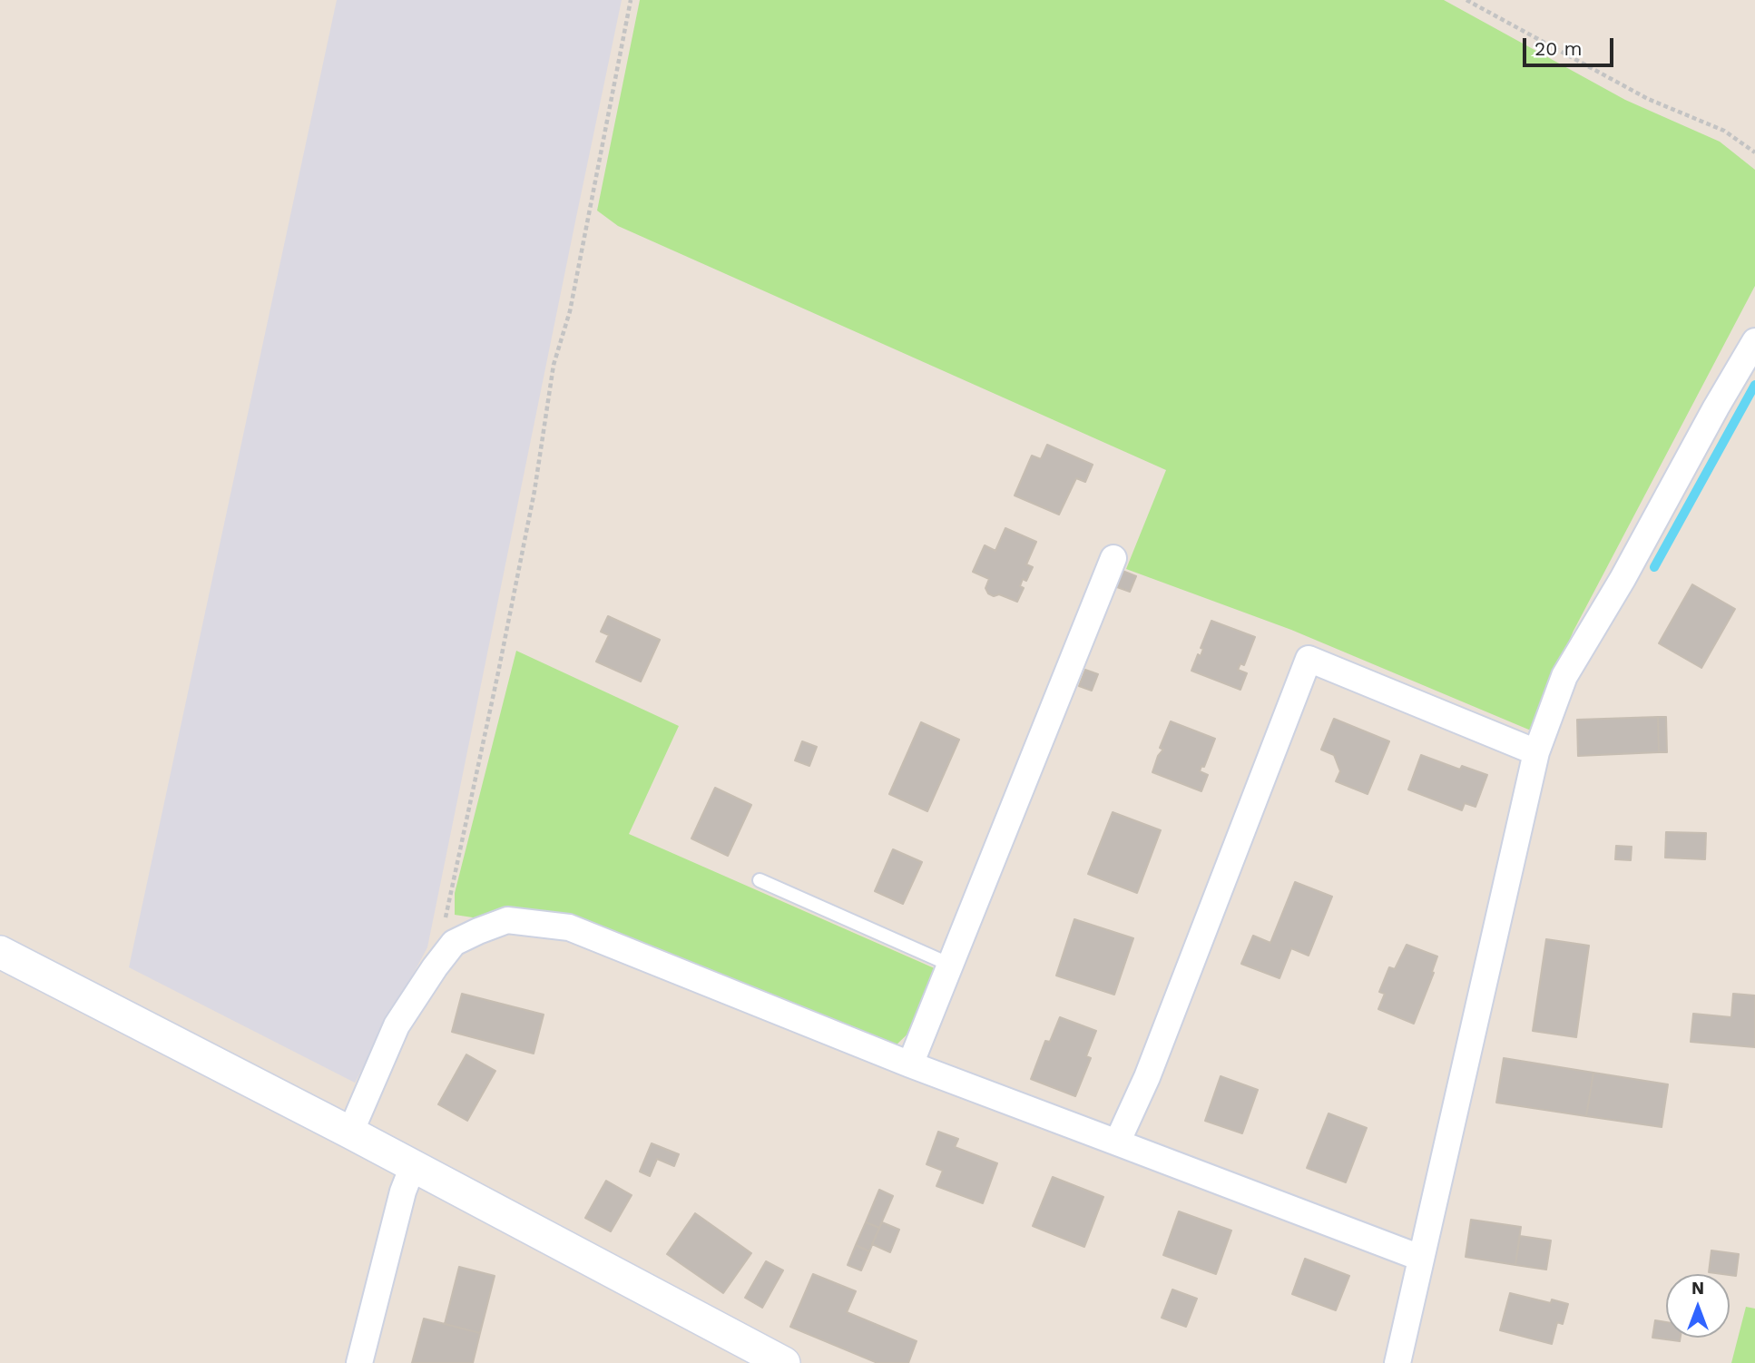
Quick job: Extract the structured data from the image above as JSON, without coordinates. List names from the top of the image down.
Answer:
{
  "scale_bar": "20 m",
  "north": "top"
}
